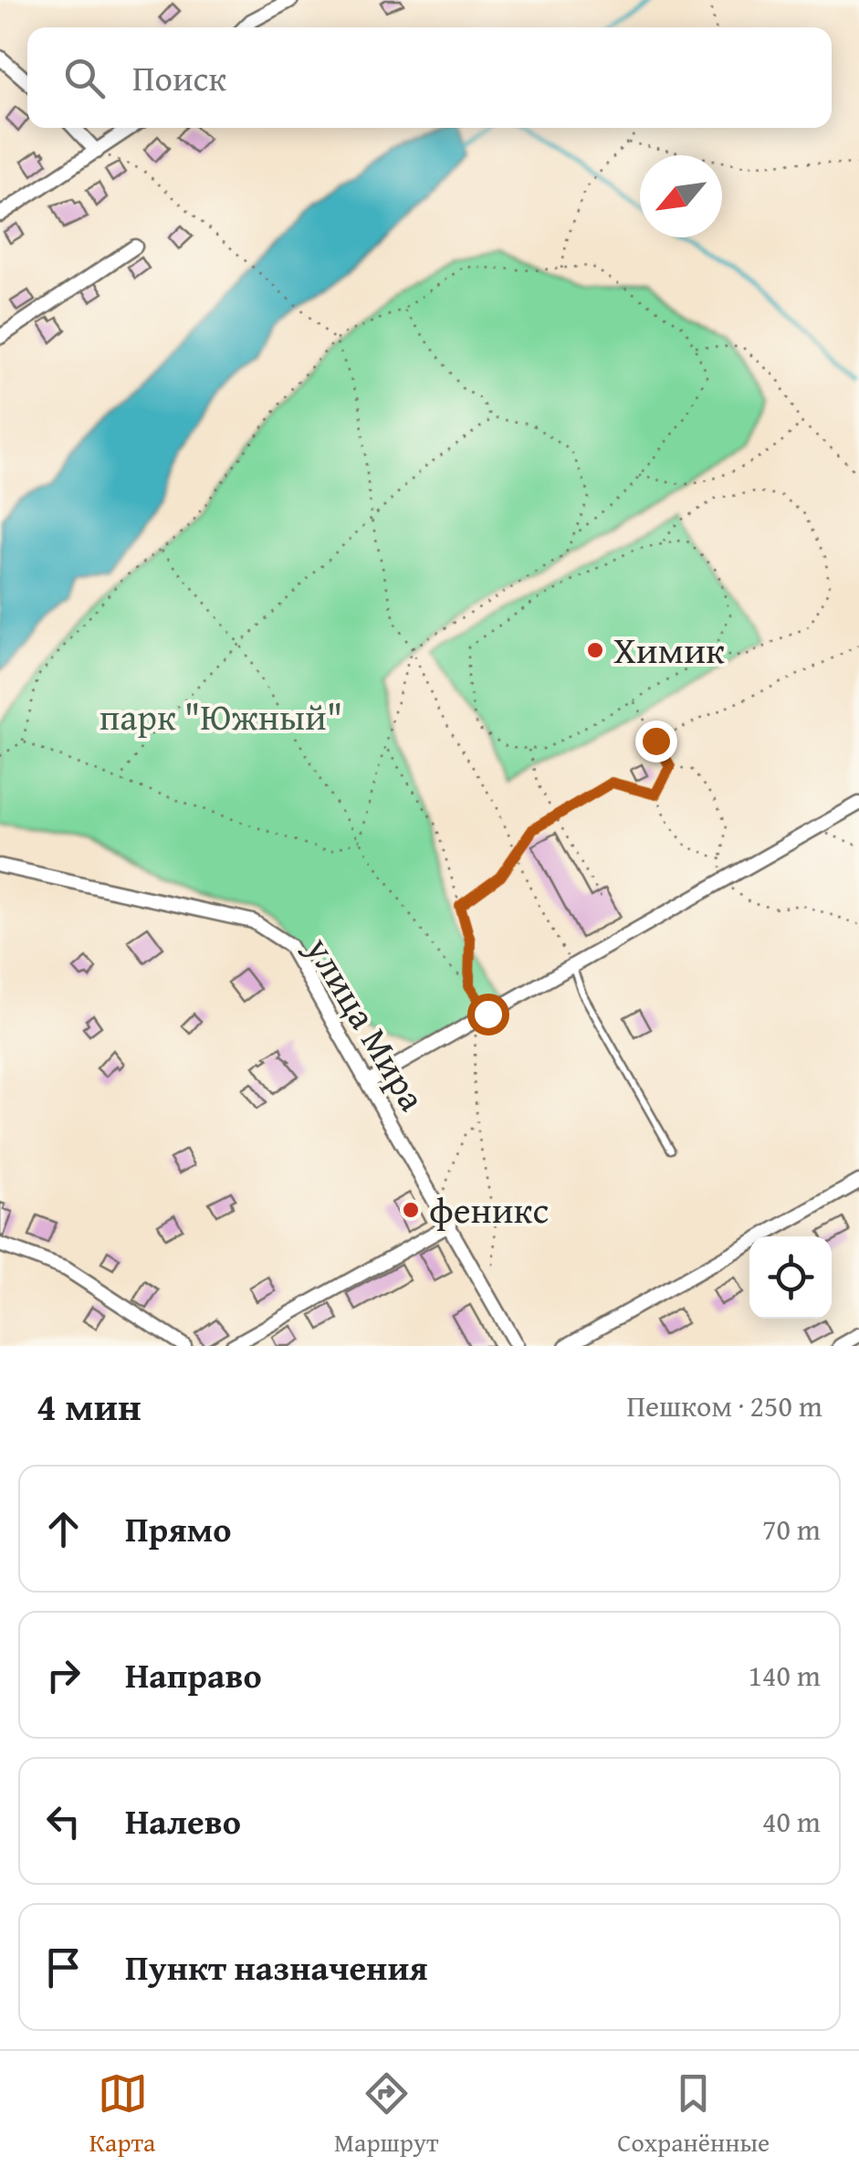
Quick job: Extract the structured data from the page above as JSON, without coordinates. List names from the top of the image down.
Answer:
{
  "streets": {
    "street": ["улица Мира"]
  },
  "parks": ["парк \"Южный\""],
  "places": ["Химик", "феникс"],
  "north": "bottom left",
  "page": {
    "search": "Поиск",
    "heading": ["4 мин", "Пешком · 250 m"],
    "list": [
      ["Прямо", "70 m"],
      ["Направо", "140 m"],
      ["Налево", "40 m"],
      "Пункт назначения"
    ],
    "nav": ["Карта", "Маршрут", "Сохранённые"]
  }
}
